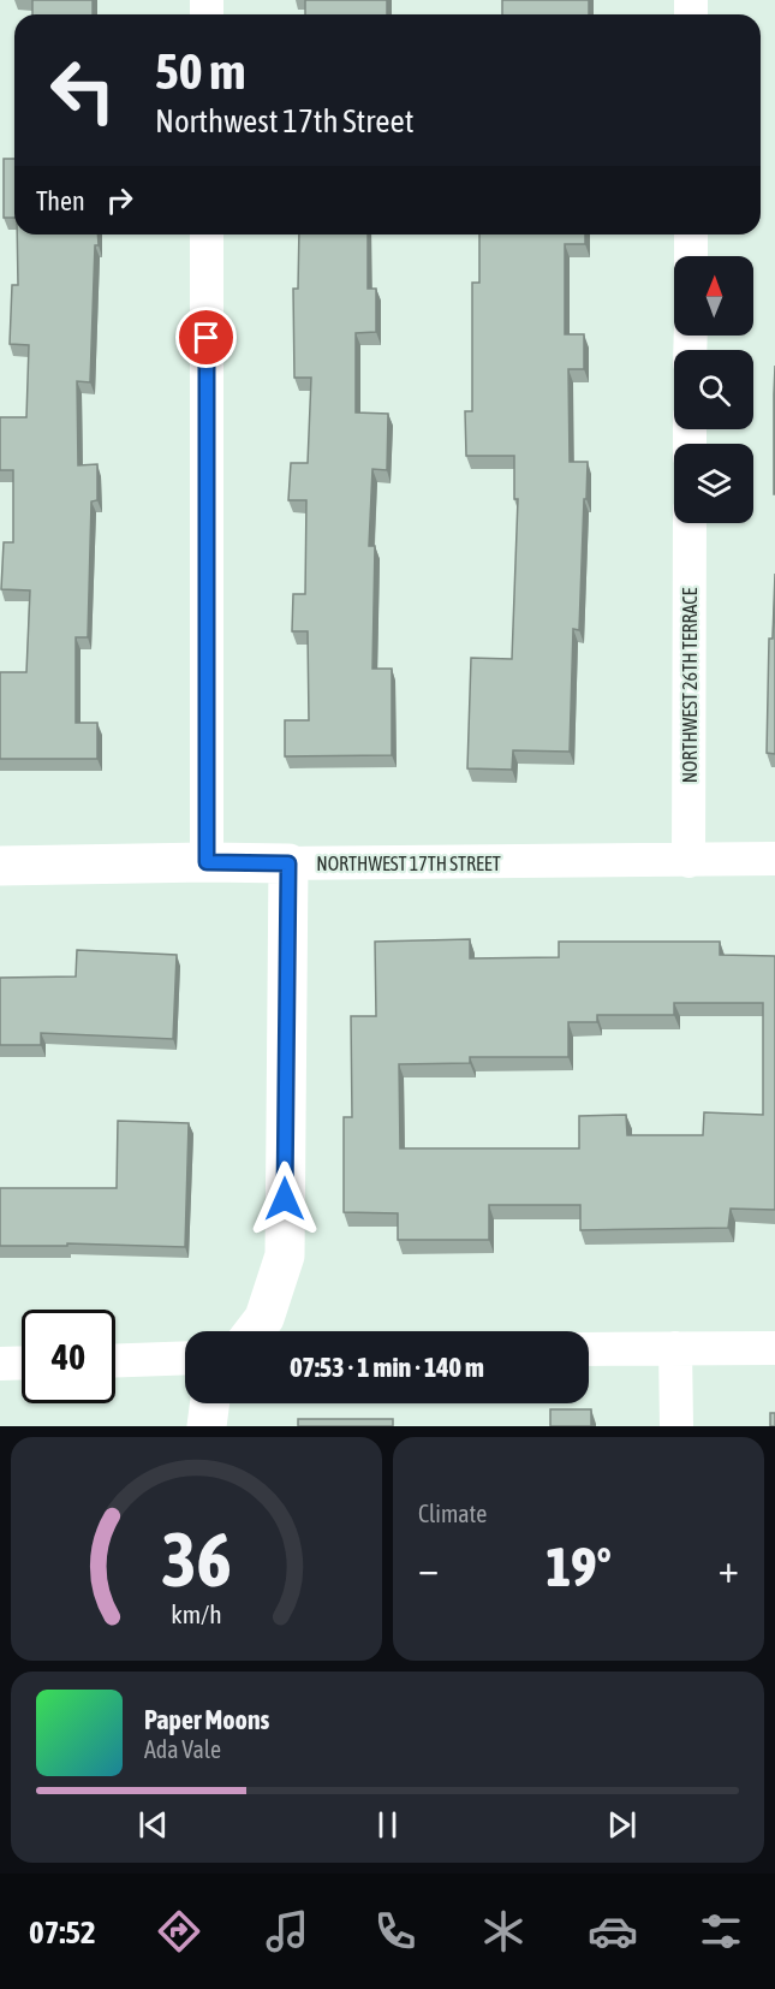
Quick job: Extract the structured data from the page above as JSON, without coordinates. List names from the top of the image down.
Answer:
{
  "streets": {
    "street": ["NORTHWEST 26TH TERRACE", "NORTHWEST 17TH STREET"]
  },
  "crossings": [
    ["NORTHWEST 26TH TERRACE", "NORTHWEST 17TH STREET"]
  ],
  "north": "top",
  "page": {
    "turn": ["50 m", "Northwest 17th Street"],
    "then": "Then",
    "limit": "40",
    "trip": "07:53 · 1 min · 140 m",
    "tile": "Climate",
    "heat": ["−", "19°", "+"],
    "song": ["Paper Moons", "Ada Vale"],
    "tabs": "07:52",
    "gauge": ["36", "km/h"]
  }
}
